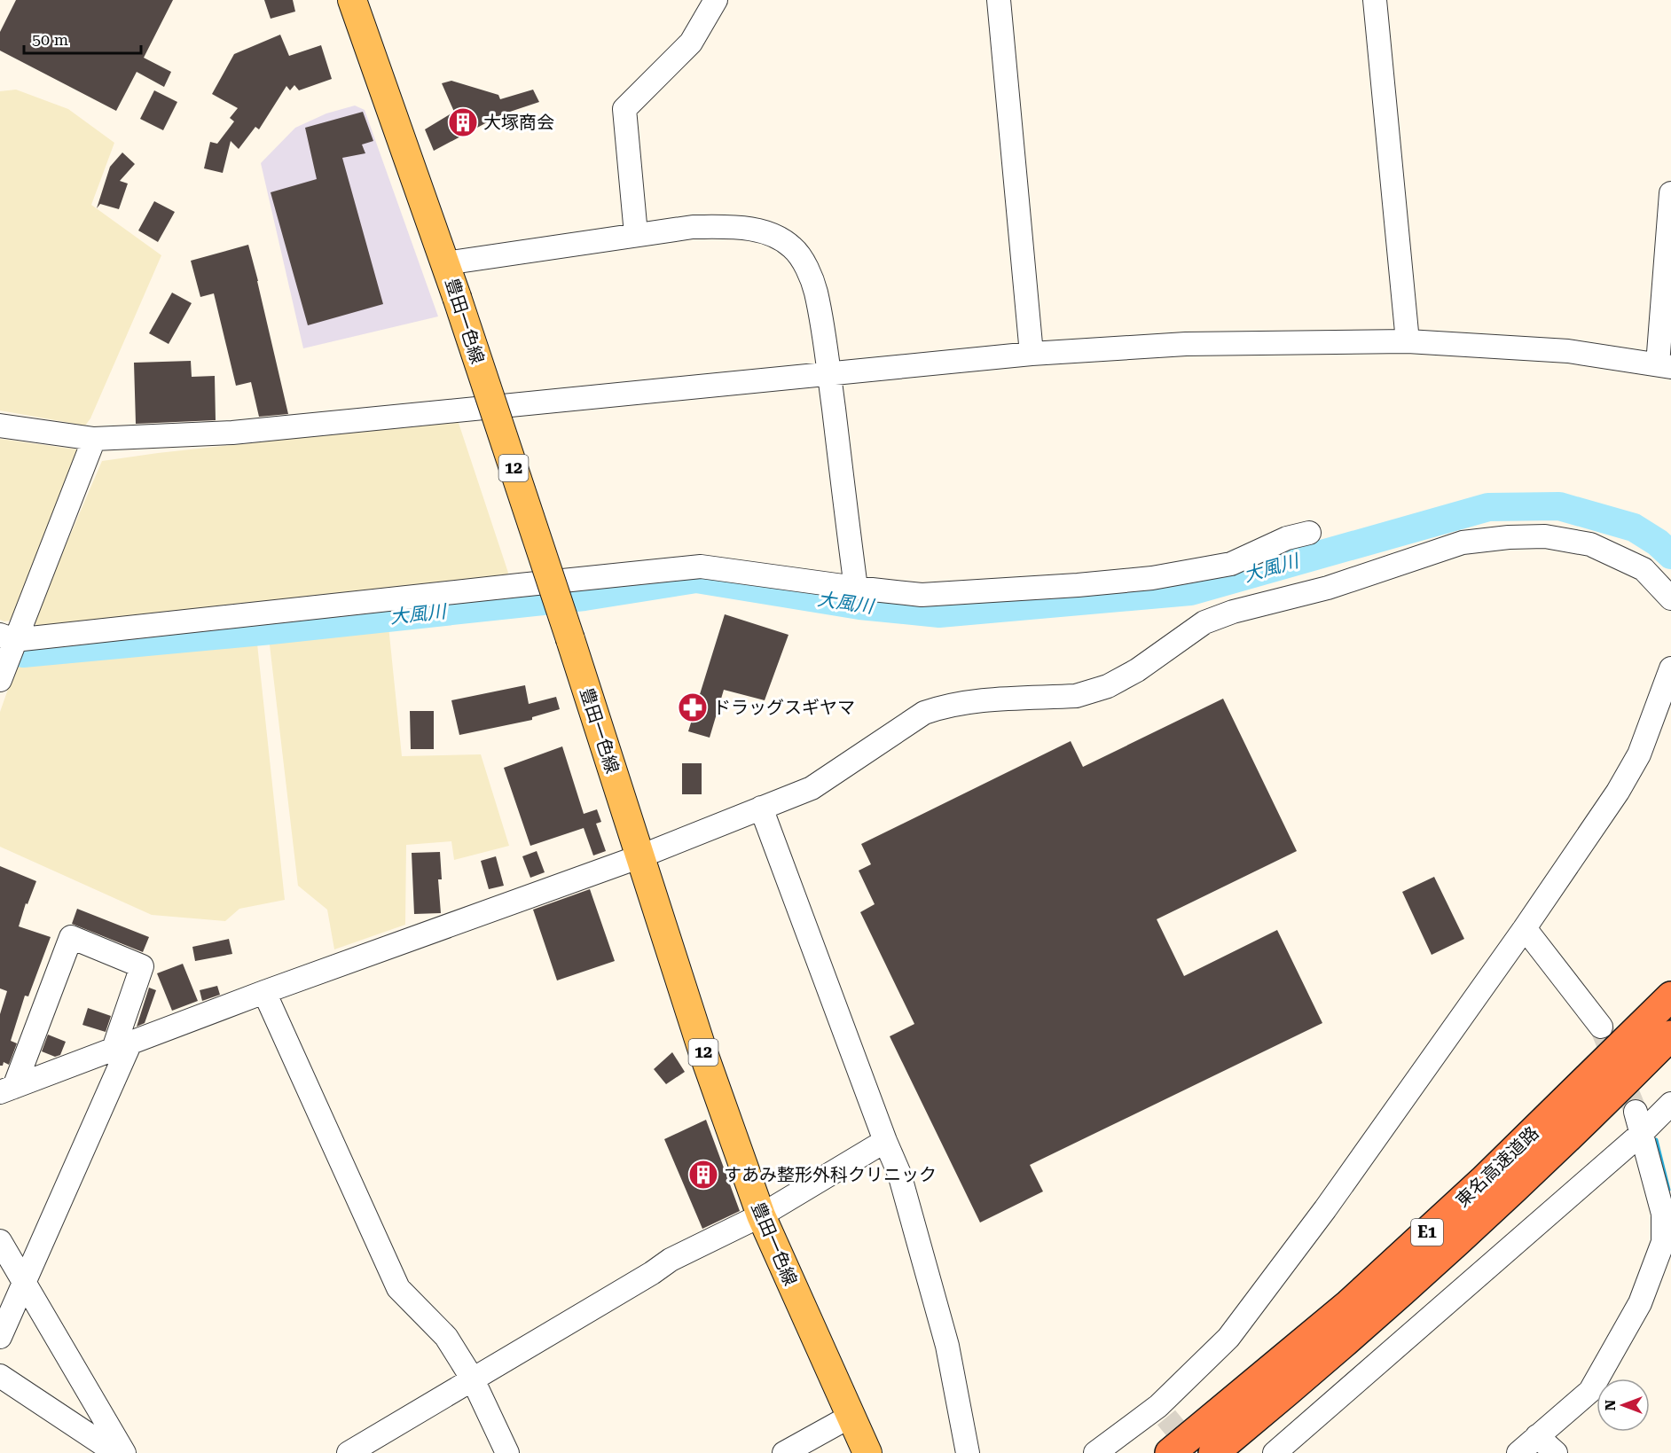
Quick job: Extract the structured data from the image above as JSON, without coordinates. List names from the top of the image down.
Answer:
{
  "streets": {
    "highway": ["東名高速道路", "E1"],
    "main road": ["豊田一色線", "12"]
  },
  "water": ["大風川"],
  "places": {
    "building": ["大塚商会", "すあみ整形外科クリニック"],
    "pharmacy": ["ドラッグスギヤマ"]
  },
  "scale_bar": "50 m",
  "north": "left"
}
